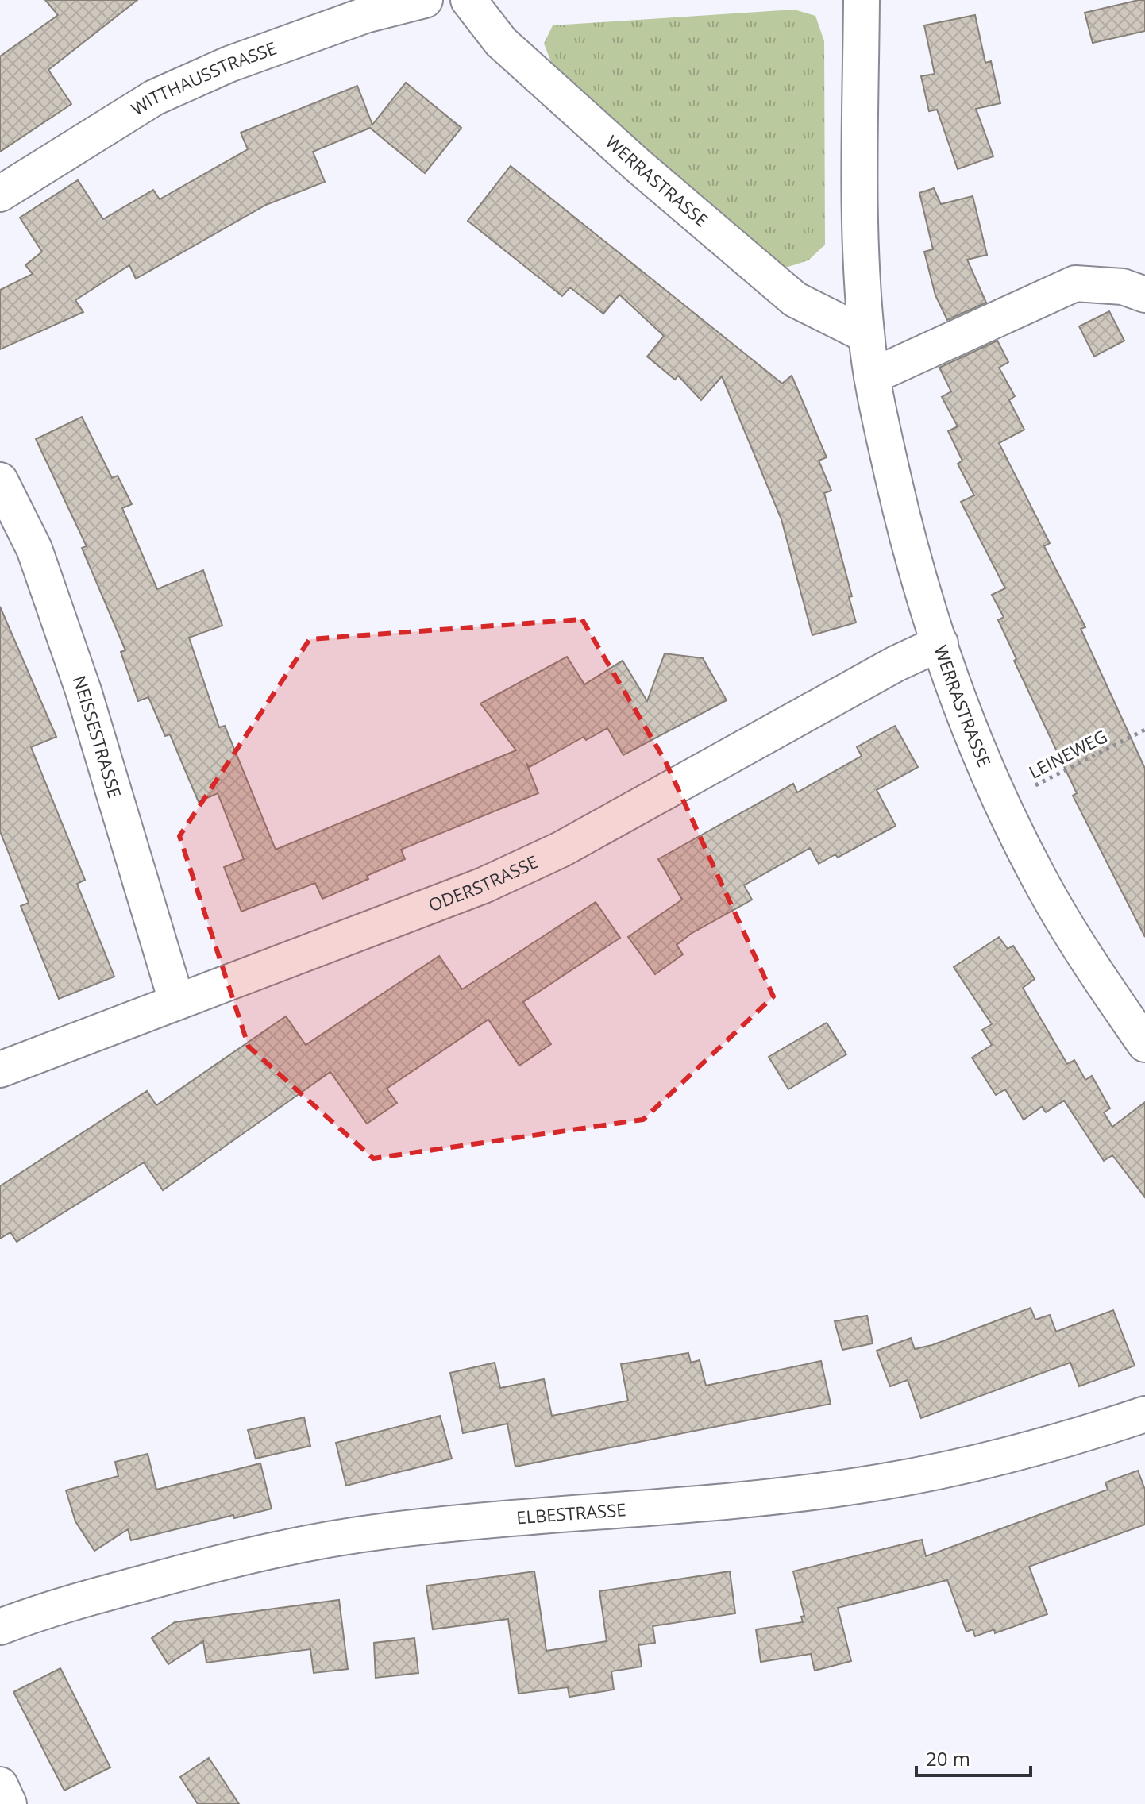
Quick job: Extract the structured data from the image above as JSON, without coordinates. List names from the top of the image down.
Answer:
{
  "streets": {
    "street": [
      "WITTHAUSSTRASSE",
      "WERRASTRASSE",
      "NEISSESTRASSE",
      "ODERSTRASSE",
      "ELBESTRASSE"
    ],
    "path": ["LEINEWEG"]
  },
  "crossings": [
    ["WERRASTRASSE", "LEINEWEG"],
    ["WERRASTRASSE", "ODERSTRASSE"],
    ["NEISSESTRASSE", "ODERSTRASSE"]
  ],
  "scale_bar": "20 m"
}
